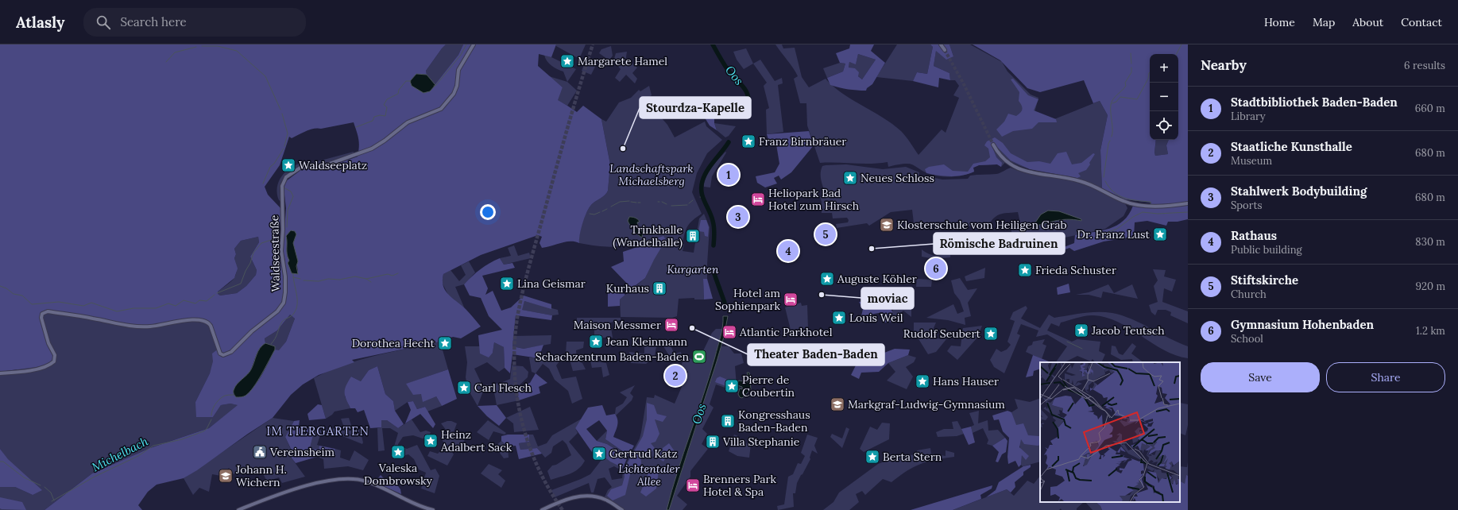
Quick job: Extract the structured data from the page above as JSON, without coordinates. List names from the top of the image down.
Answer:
{
  "streets": {
    "street": ["Waldseestraße"]
  },
  "districts": ["IM TIERGARTEN"],
  "water": ["Oos", "Michelbach"],
  "parks": ["Landschaftspark Michaelsberg", "Kurgarten", "Lichtentaler Allee"],
  "places": {
    "place": [
      "Margarete Hamel",
      "Franz Birnbräuer",
      "Waldseeplatz",
      "Neues Schloss",
      "Dr. Franz Lust",
      "Frieda Schuster",
      "Auguste Köhler",
      "Lina Geismar",
      "Louis Weil",
      "Jacob Teutsch",
      "Rudolf Seubert",
      "Jean Kleinmann",
      "Dorothea Hecht",
      "Hans Hauser",
      "Pierre de Coubertin",
      "Carl Flesch",
      "Heinz Adalbert Sack",
      "Valeska Dombrowsky",
      "Gertrud Katz",
      "Berta Stern"
    ],
    "other": [
      "Stourdza-Kapelle",
      "Römische Badruinen",
      "moviac",
      "Theater Baden-Baden"
    ],
    "hotel": [
      "Heliopark Bad Hotel zum Hirsch",
      "Hotel am Sophienpark",
      "Maison Messmer",
      "Atlantic Parkhotel",
      "Brenners Park Hotel & Spa"
    ],
    "school or university": ["Klosterschule vom Heiligen Grab", "Markgraf-Ludwig-Gymnasium", "Johann H. Wichern"],
    "building": [
      "Trinkhalle (Wandelhalle)",
      "Kurhaus",
      "Kongresshaus Baden-Baden",
      "Villa Stephanie"
    ],
    "sports": ["Schachzentrum Baden-Baden"],
    "public building": ["Vereinsheim"]
  },
  "page": {
    "header": "Atlasly",
    "search": "Search here",
    "nav": [
      "Home",
      "Map",
      "About",
      "Contact"
    ],
    "heading": ["Nearby", "6 results"],
    "map_buttons": ["+", "−"],
    "list": [
      {
        "mark": "1",
        "name": "Stadtbibliothek Baden-Baden",
        "note": "Library",
        "value": "660 m"
      },
      {
        "mark": "2",
        "name": "Staatliche Kunsthalle",
        "note": "Museum",
        "value": "680 m"
      },
      {
        "mark": "3",
        "name": "Stahlwerk Bodybuilding",
        "note": "Sports",
        "value": "680 m"
      },
      {
        "mark": "4",
        "name": "Rathaus",
        "note": "Public building",
        "value": "830 m"
      },
      {
        "mark": "5",
        "name": "Stiftskirche",
        "note": "Church",
        "value": "920 m"
      },
      {
        "mark": "6",
        "name": "Gymnasium Hohenbaden",
        "note": "School",
        "value": "1.2 km"
      }
    ],
    "pins": [
      "1",
      "3",
      "5",
      "4",
      "6",
      "2"
    ],
    "buttons": ["Save", "Share"]
  }
}
